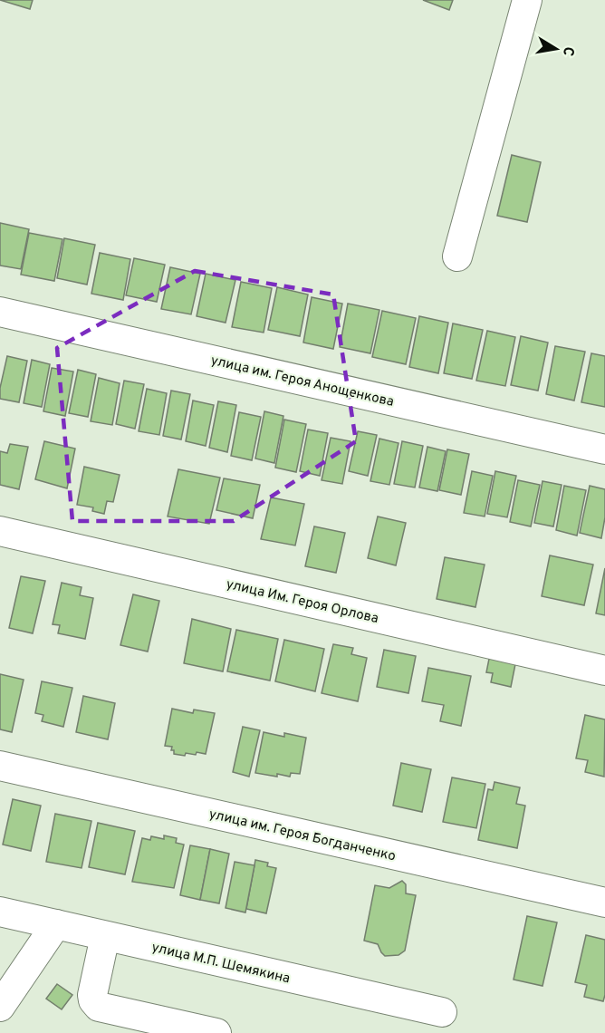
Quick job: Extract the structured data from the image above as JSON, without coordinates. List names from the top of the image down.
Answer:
{
  "streets": {
    "street": [
      "улица им. Героя Анощенкова",
      "улица Им. Героя Орлова",
      "улица им. Героя Богданченко",
      "улица М.П. Шемякина"
    ]
  },
  "north": "right"
}
